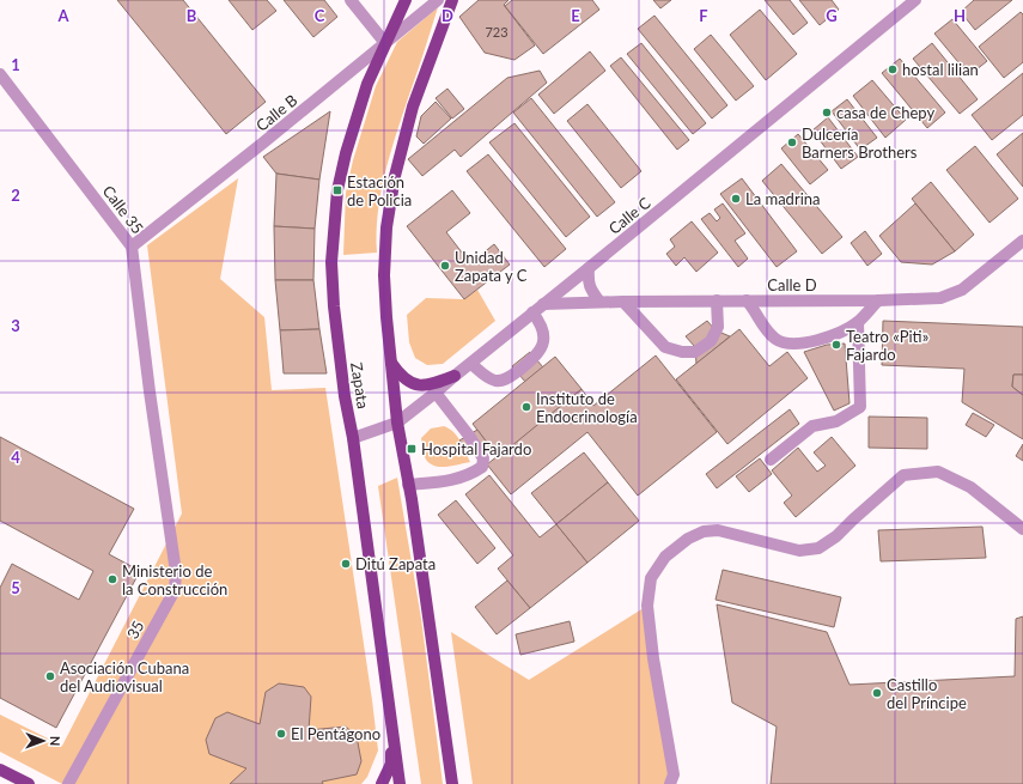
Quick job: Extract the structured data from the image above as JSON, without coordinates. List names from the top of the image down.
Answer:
{
  "streets": {
    "main road": ["Zapata"],
    "street": [
      "Calle B",
      "Calle 35",
      "Calle C",
      "Calle D",
      "35"
    ]
  },
  "crossings": [
    ["Calle B", "Calle 35"],
    ["Calle B", "Zapata"],
    ["Calle 35", "35"],
    ["Calle C", "Calle D"],
    ["Calle C", "Zapata"]
  ],
  "places": {
    "other": [
      "hostal lilian",
      "casa de Chepy",
      "Dulcería Barners Brothers",
      "La madrina",
      "Unidad Zapata y C",
      "Teatro «Piti» Fajardo",
      "Instituto de Endocrinología",
      "Ditú Zapata",
      "Ministerio de la Construcción",
      "Asociación Cubana del Audiovisual",
      "Castillo del Príncipe",
      "El Pentágono"
    ],
    "transit": ["Estación de Policia", "Hospital Fajardo"]
  },
  "house_numbers": ["723"],
  "north": "right",
  "grid": {
    "columns": [
      "A",
      "B",
      "C",
      "D",
      "E",
      "F",
      "G",
      "H"
    ],
    "rows": [
      "1",
      "2",
      "3",
      "4",
      "5"
    ]
  }
}
